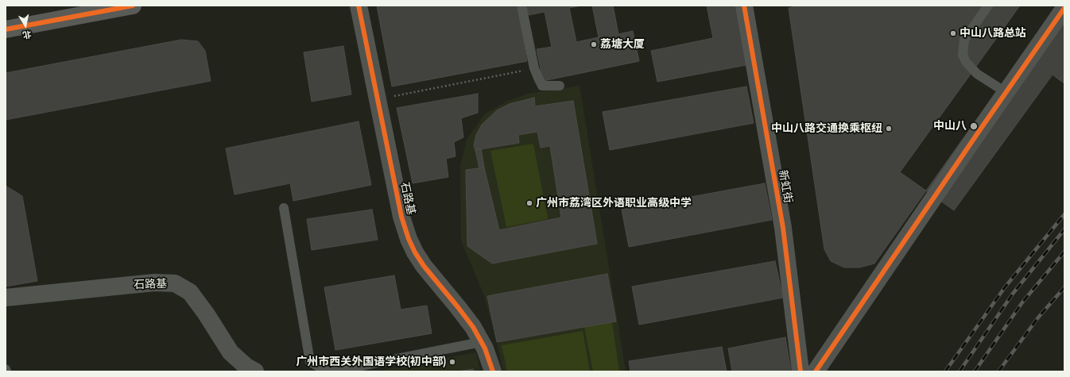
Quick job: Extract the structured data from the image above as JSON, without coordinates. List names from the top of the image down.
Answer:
{
  "streets": {
    "street": ["新虹街", "石路基"]
  },
  "places": [
    "中山八路总站",
    "荔塘大厦",
    "中山八",
    "中山八路交通换乘枢纽",
    "广州市荔湾区外语职业高级中学",
    "广州市西关外国语学校(初中部)"
  ],
  "north": "bottom"
}
